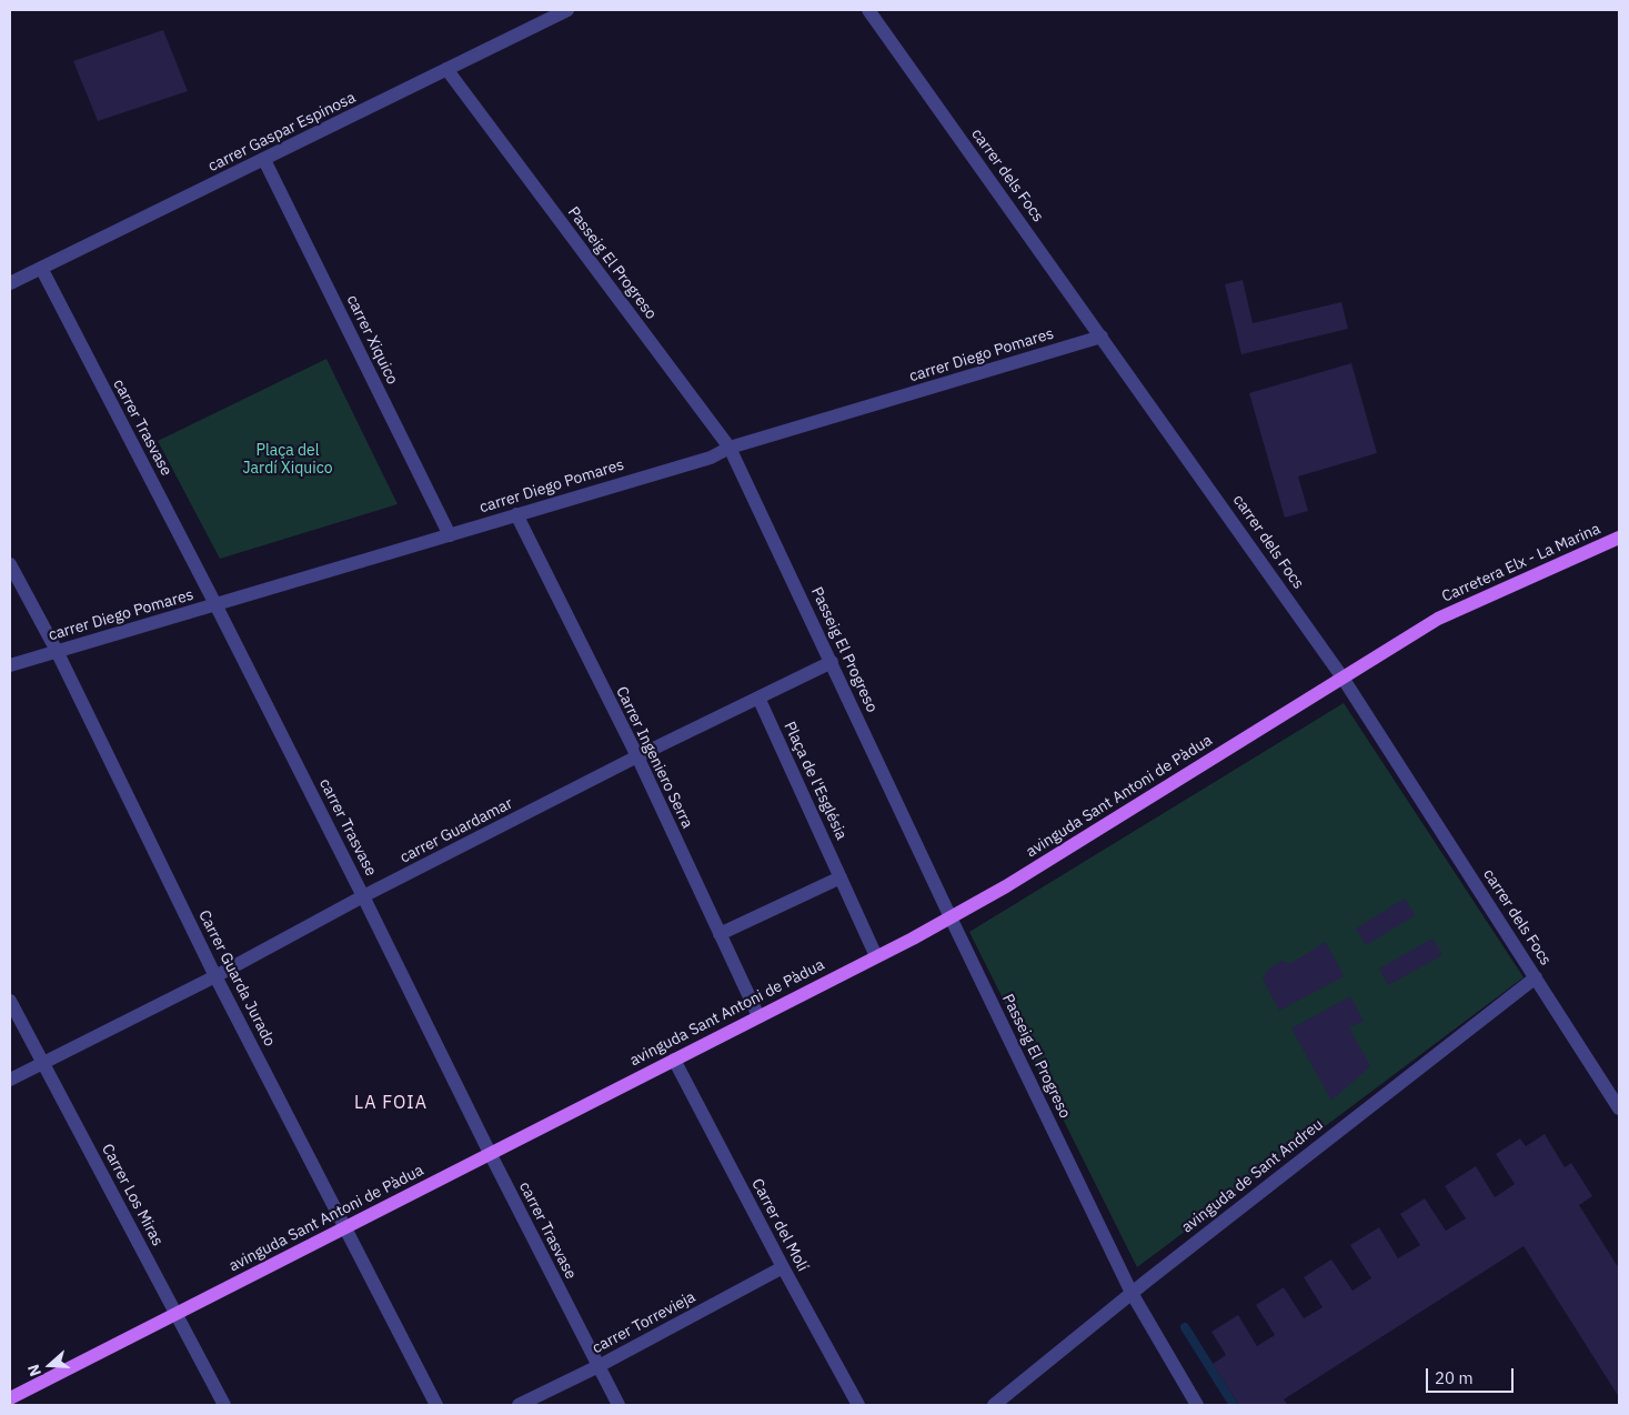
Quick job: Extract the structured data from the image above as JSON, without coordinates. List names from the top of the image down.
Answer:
{
  "streets": {
    "main road": ["Carretera Elx - La Marina", "avinguda Sant Antoni de Pàdua"],
    "street": [
      "carrer Gaspar Espinosa",
      "carrer dels Focs",
      "Passeig El Progreso",
      "carrer Xiquico",
      "carrer Diego Pomares",
      "carrer Trasvase",
      "Carrer Ingeniero Serra",
      "Plaça de l'Església",
      "carrer Guardamar",
      "Carrer Guarda Jurado",
      "avinguda de Sant Andreu",
      "Carrer Los Miras",
      "Carrer del Molí",
      "carrer Torrevieja"
    ]
  },
  "crossings": [
    ["carrer Gaspar Espinosa", "Passeig El Progreso"],
    ["carrer Gaspar Espinosa", "carrer Xiquico"],
    ["carrer Gaspar Espinosa", "carrer Trasvase"],
    ["carrer dels Focs", "carrer Diego Pomares"],
    ["carrer dels Focs", "avinguda Sant Antoni de Pàdua"],
    ["carrer dels Focs", "avinguda de Sant Andreu"],
    ["Passeig El Progreso", "carrer Diego Pomares"],
    ["Passeig El Progreso", "avinguda Sant Antoni de Pàdua"],
    ["Passeig El Progreso", "carrer Guardamar"],
    ["Passeig El Progreso", "avinguda de Sant Andreu"],
    ["carrer Xiquico", "carrer Diego Pomares"],
    ["carrer Diego Pomares", "carrer Trasvase"],
    ["carrer Diego Pomares", "Carrer Ingeniero Serra"],
    ["carrer Diego Pomares", "Carrer Guarda Jurado"],
    ["carrer Trasvase", "avinguda Sant Antoni de Pàdua"],
    ["carrer Trasvase", "carrer Guardamar"],
    ["carrer Trasvase", "carrer Torrevieja"],
    ["Carretera Elx - La Marina", "avinguda Sant Antoni de Pàdua"],
    ["Carrer Ingeniero Serra", "avinguda Sant Antoni de Pàdua"],
    ["Carrer Ingeniero Serra", "carrer Guardamar"],
    ["Plaça de l'Església", "avinguda Sant Antoni de Pàdua"],
    ["Plaça de l'Església", "carrer Guardamar"],
    ["avinguda Sant Antoni de Pàdua", "Carrer Guarda Jurado"],
    ["avinguda Sant Antoni de Pàdua", "Carrer Los Miras"],
    ["avinguda Sant Antoni de Pàdua", "Carrer del Molí"],
    ["carrer Guardamar", "Carrer Guarda Jurado"],
    ["carrer Guardamar", "Carrer Los Miras"],
    ["Carrer del Molí", "carrer Torrevieja"]
  ],
  "districts": ["LA FOIA"],
  "parks": ["Plaça del Jardí Xiquico"],
  "scale_bar": "20 m",
  "north": "left"
}
